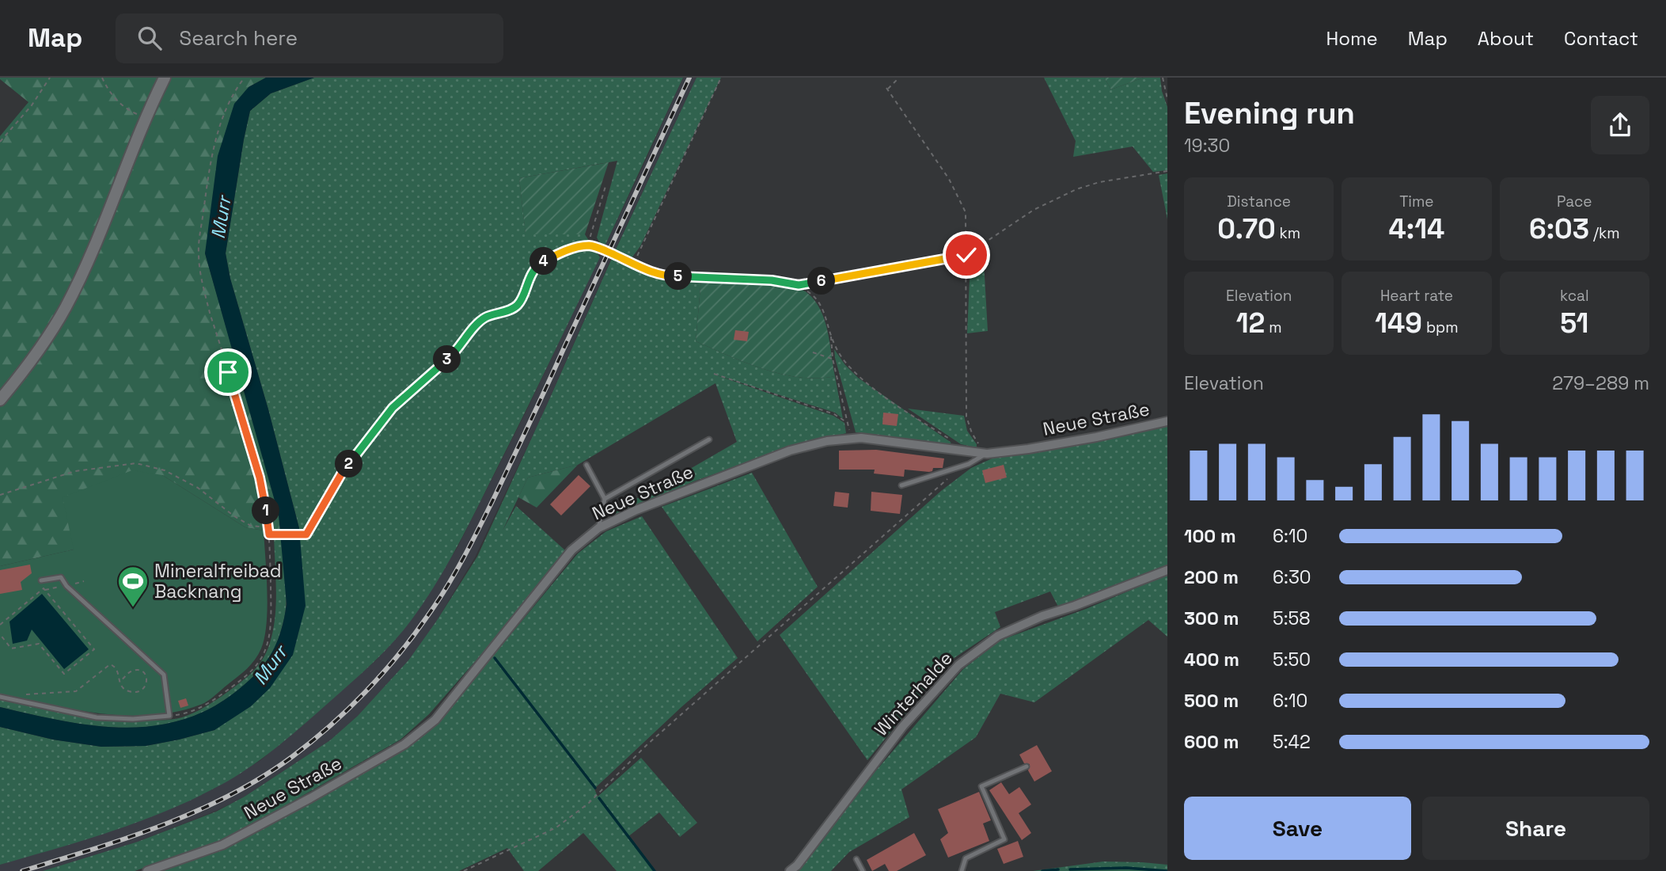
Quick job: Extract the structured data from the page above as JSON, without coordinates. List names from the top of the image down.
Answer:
{
  "streets": {
    "street": ["Neue Straße", "Winterhalde"]
  },
  "water": ["Murr"],
  "places": {
    "sports": ["Mineralfreibad Backnang"]
  },
  "page": {
    "header": "Map",
    "search": "Search here",
    "nav": [
      "Home",
      "Map",
      "About",
      "Contact"
    ],
    "heading": ["Evening run", "19:30"],
    "stats": [
      ["Distance", "0.70 km"],
      ["Time", "4:14"],
      ["Pace", "6:03 /km"],
      ["Elevation", "12 m"],
      ["Heart rate", "149 bpm"],
      ["kcal", "51"]
    ],
    "pins": [
      "4",
      "5",
      "6",
      "3",
      "2",
      "1"
    ],
    "chart": ["Elevation", "279–289 m"],
    "list": [
      {
        "name": "100 m",
        "note": "6:10"
      },
      {
        "name": "200 m",
        "note": "6:30"
      },
      {
        "name": "300 m",
        "note": "5:58"
      },
      {
        "name": "400 m",
        "note": "5:50"
      },
      {
        "name": "500 m",
        "note": "6:10"
      },
      {
        "name": "600 m",
        "note": "5:42"
      }
    ],
    "buttons": ["Save", "Share"]
  }
}
